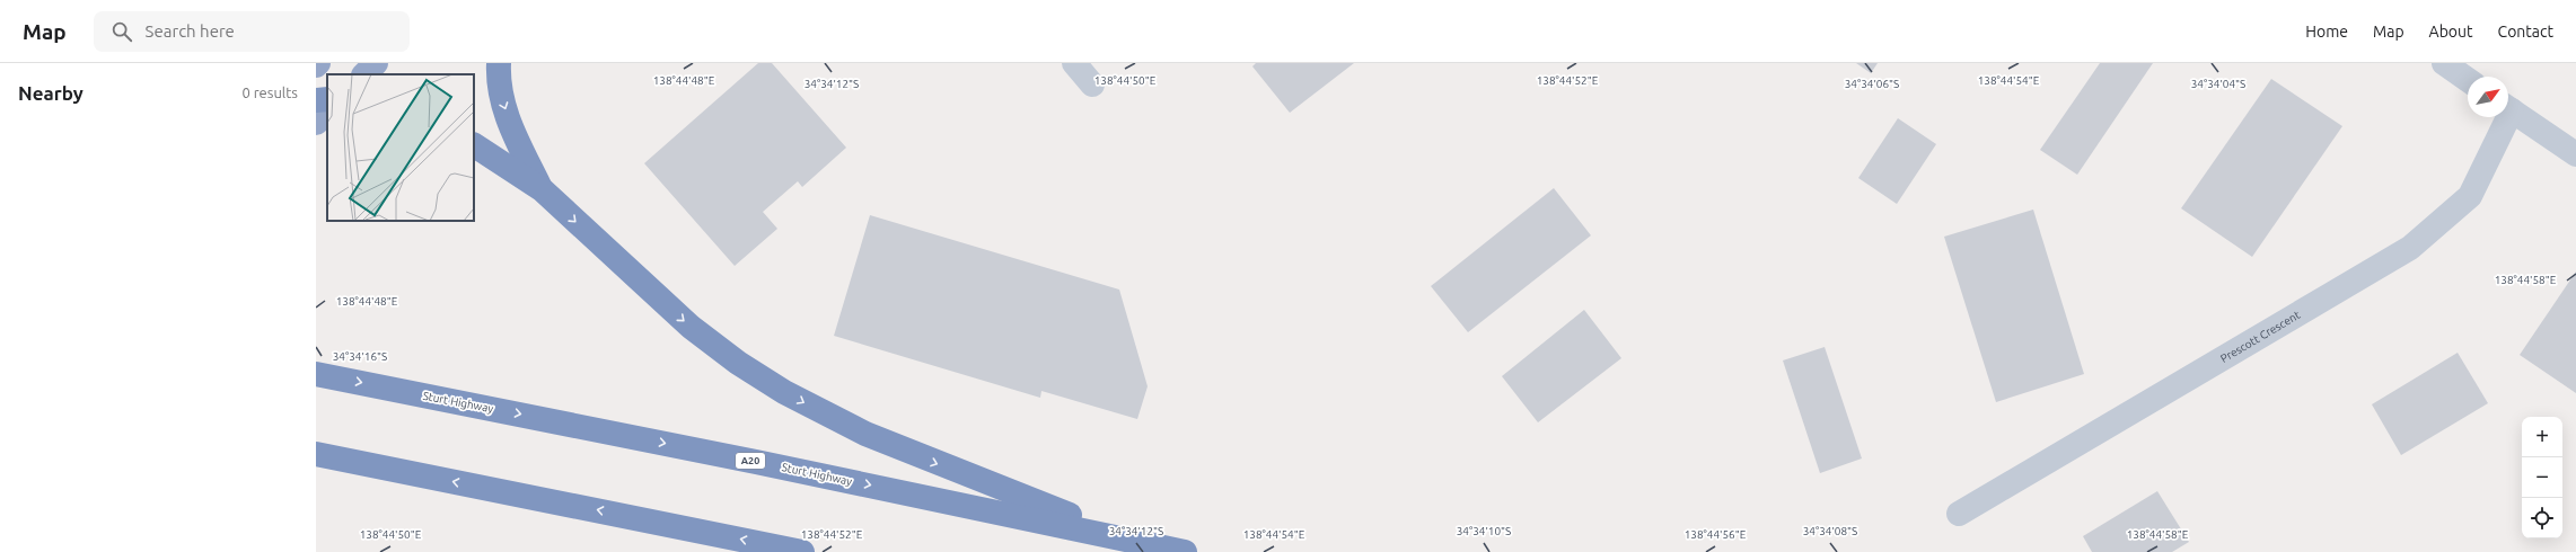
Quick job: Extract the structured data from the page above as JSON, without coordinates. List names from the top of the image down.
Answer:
{
  "streets": {
    "highway": ["Sturt Highway", "A20"],
    "street": ["Prescott Crescent"]
  },
  "north": "top right",
  "page": {
    "header": "Map",
    "search": "Search here",
    "nav": [
      "Home",
      "Map",
      "About",
      "Contact"
    ],
    "heading": ["Nearby", "0 results"],
    "map_buttons": ["+", "−"]
  },
  "coordinates": [
    "138°44'50\"E",
    "138°44'52\"E",
    "138°44'48\"E",
    "138°44'54\"E",
    "34°34'12\"S",
    "34°34'06\"S",
    "34°34'04\"S",
    "138°44'58\"E",
    "34°34'16\"S",
    "34°34'10\"S",
    "34°34'08\"S",
    "138°44'56\"E"
  ]
}
